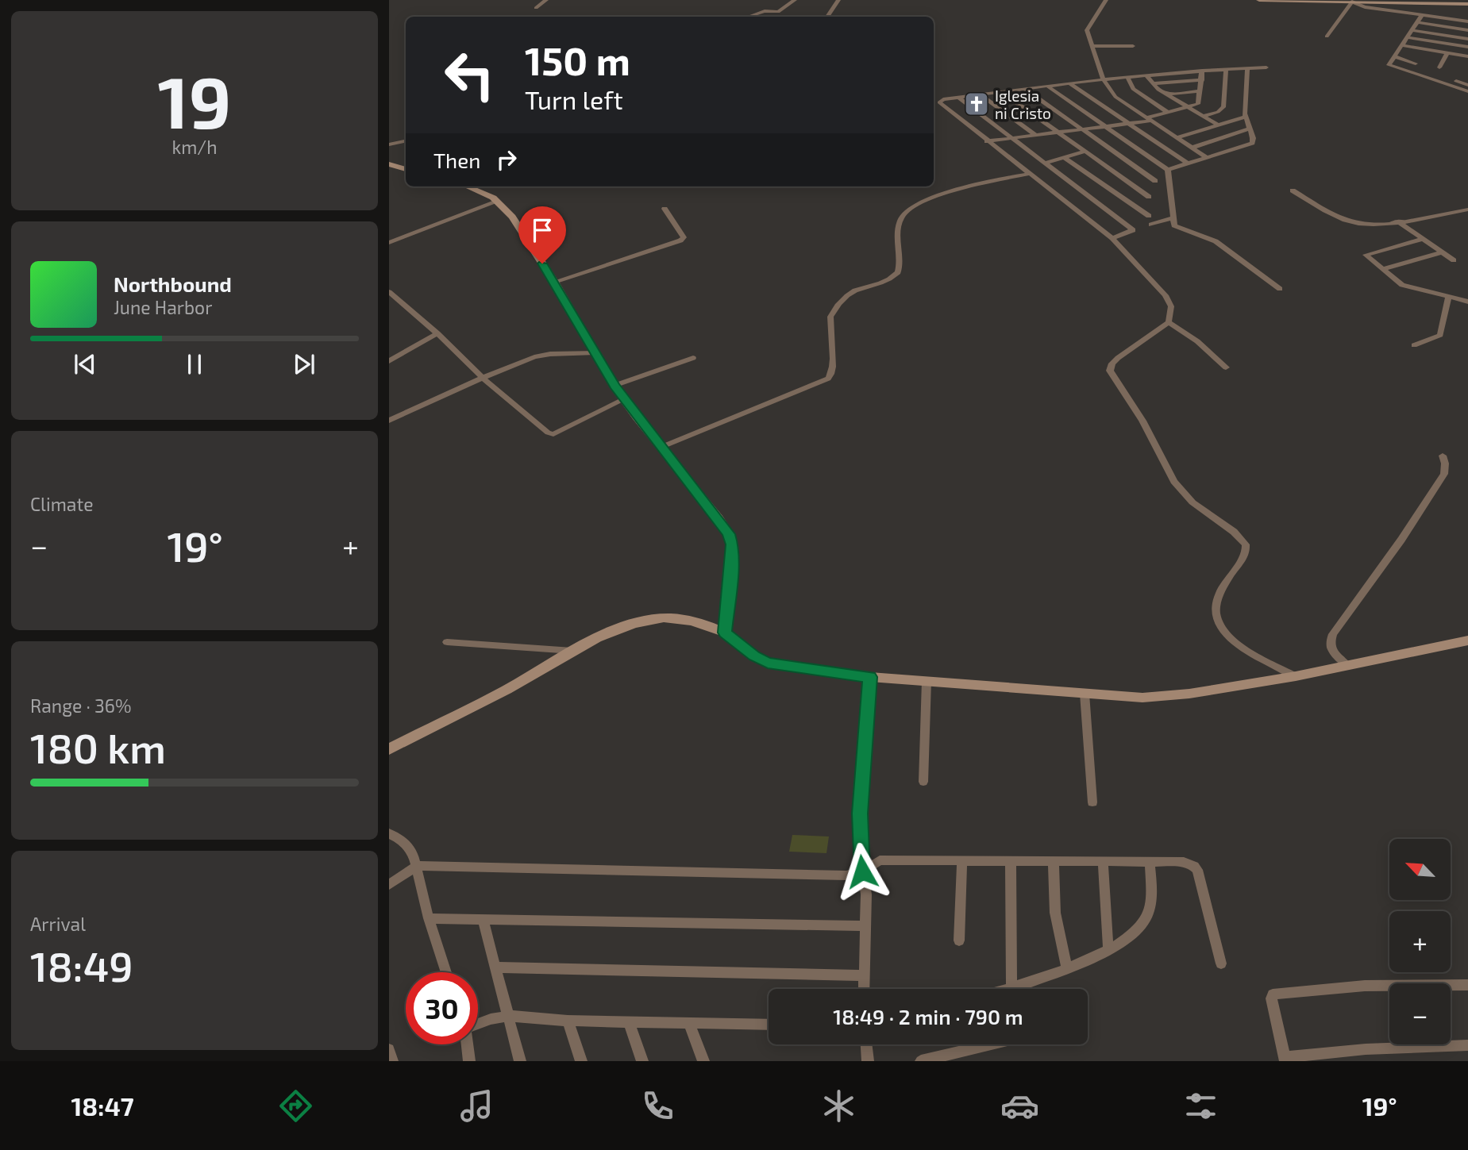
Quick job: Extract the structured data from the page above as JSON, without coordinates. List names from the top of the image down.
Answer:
{
  "places": {
    "church": ["Iglesia ni Cristo"]
  },
  "north": "top left",
  "page": {
    "tile": [
      ["19", "km/h"],
      "Climate",
      ["Range · 36%", "180 km"],
      ["Arrival", "18:49"]
    ],
    "turn": ["150 m", "Turn left"],
    "then": "Then",
    "song": ["Northbound", "June Harbor"],
    "heat": ["−", "19°", "+"],
    "map_buttons": ["+", "−"],
    "limit": "30",
    "trip": "18:49 · 2 min · 790 m",
    "tabs": ["18:47", "19°"]
  }
}
